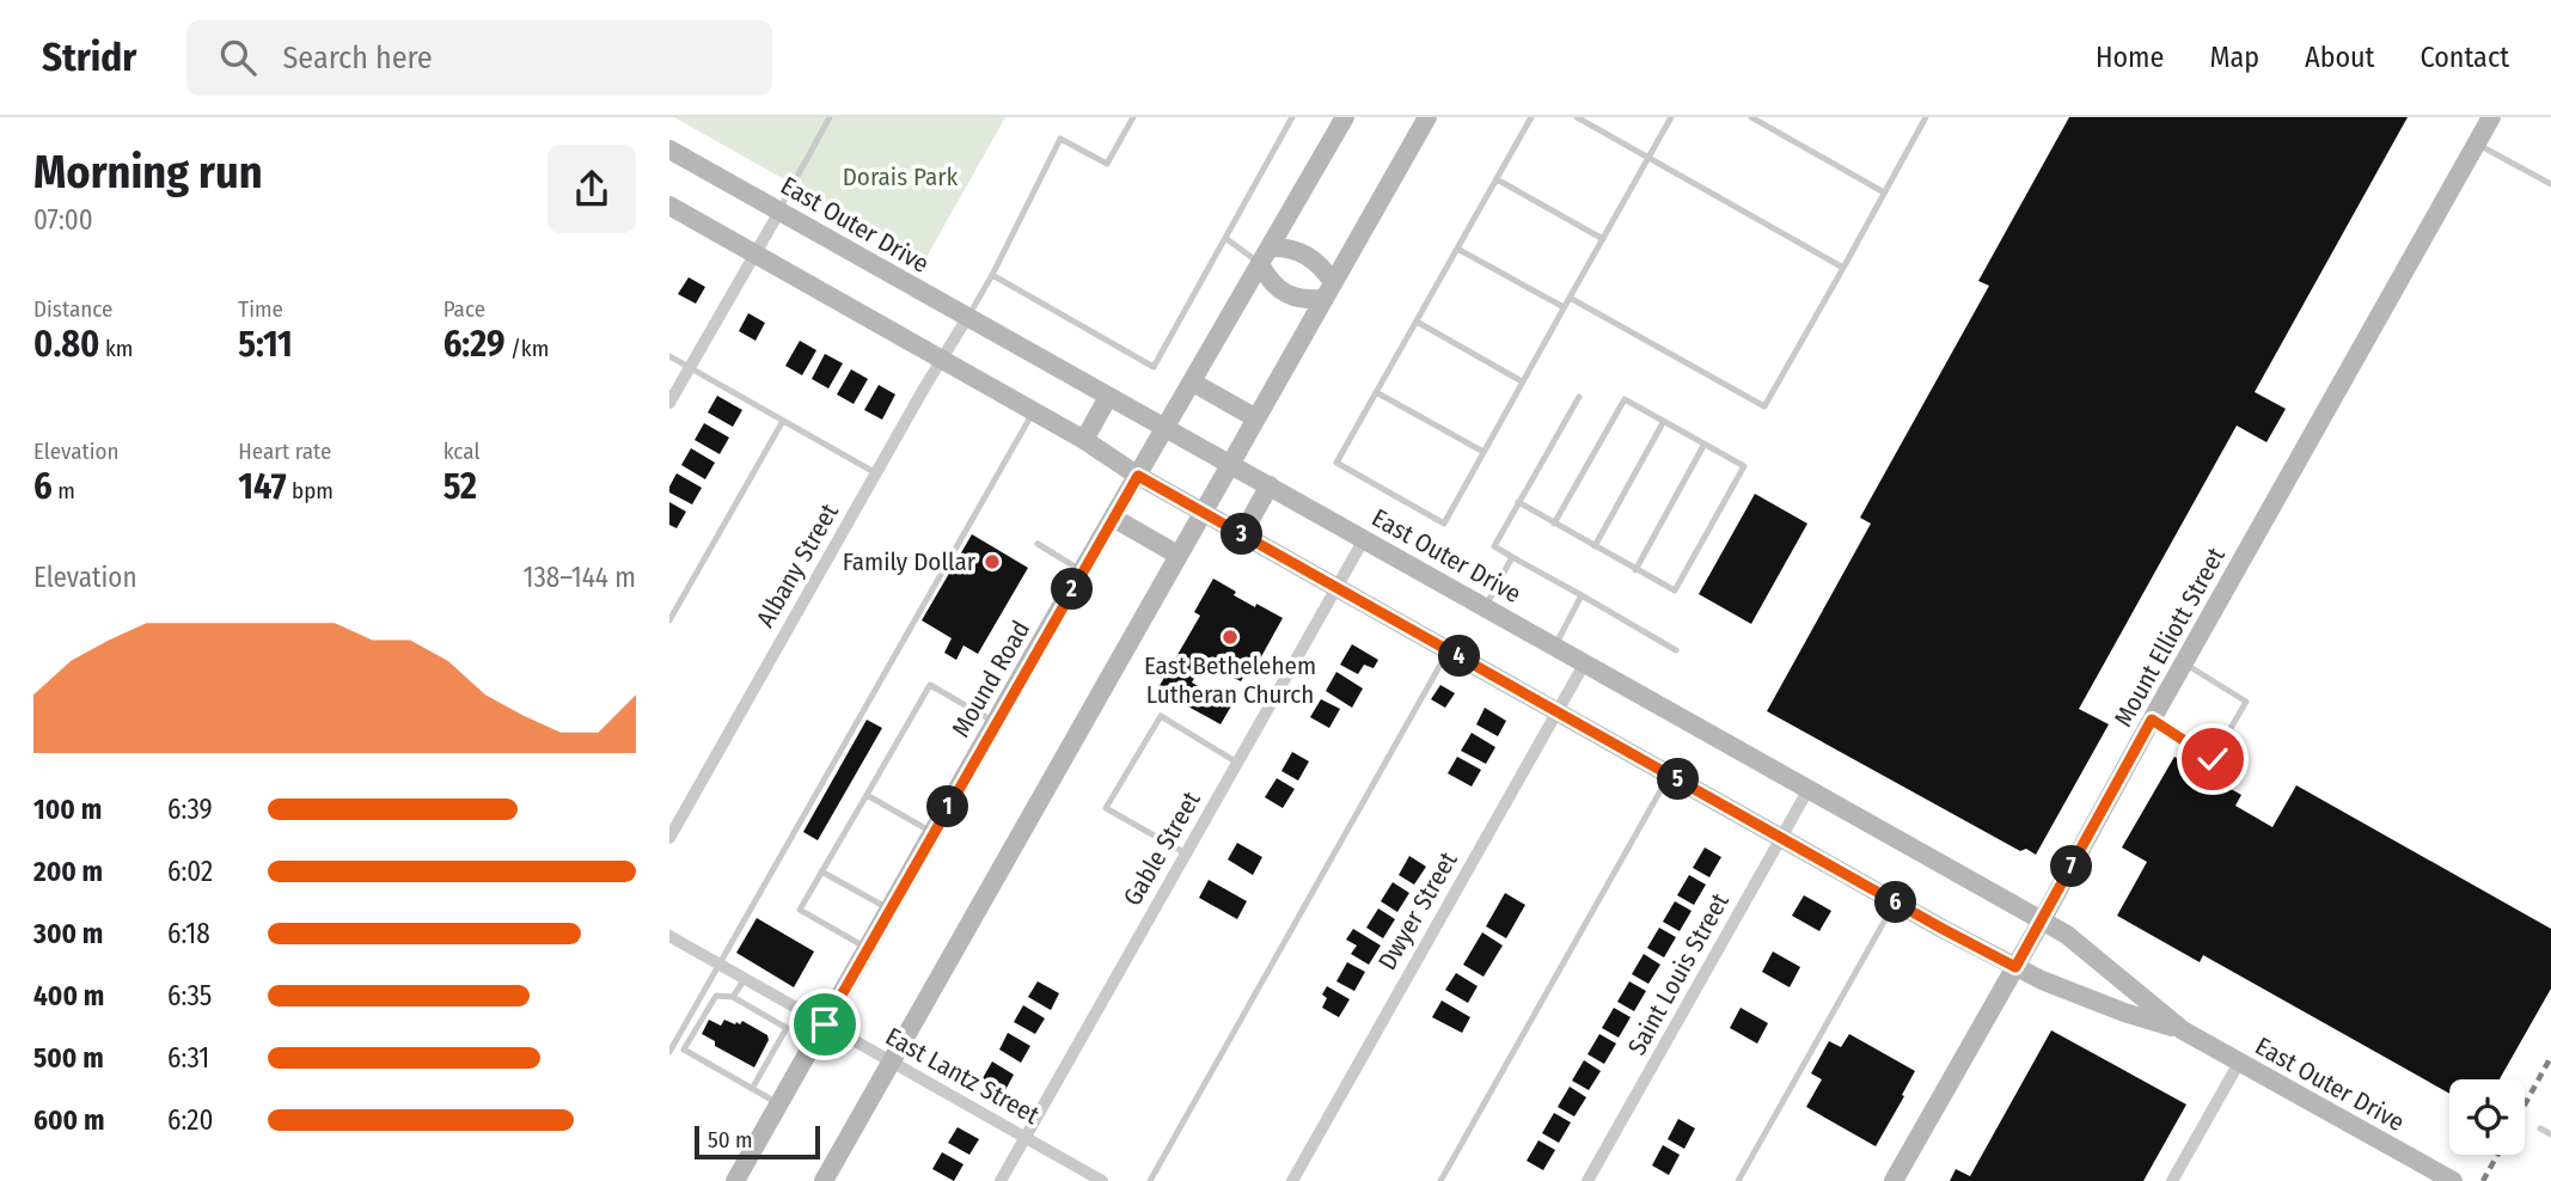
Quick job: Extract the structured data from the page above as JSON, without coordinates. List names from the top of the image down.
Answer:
{
  "streets": {
    "main road": ["East Outer Drive", "Mount Elliott Street", "Mound Road"],
    "street": [
      "Albany Street",
      "Gable Street",
      "Dwyer Street",
      "Saint Louis Street",
      "East Lantz Street"
    ]
  },
  "crossings": [
    ["East Outer Drive", "Albany Street"],
    ["East Outer Drive", "Mount Elliott Street"],
    ["East Outer Drive", "Mound Road"],
    ["East Outer Drive", "Gable Street"],
    ["East Outer Drive", "Dwyer Street"],
    ["East Outer Drive", "Saint Louis Street"],
    ["Mound Road", "East Lantz Street"],
    ["Gable Street", "East Lantz Street"]
  ],
  "parks": ["Dorais Park"],
  "places": ["Family Dollar", "East Bethelehem Lutheran Church"],
  "scale_bar": "50 m",
  "page": {
    "header": "Stridr",
    "search": "Search here",
    "nav": [
      "Home",
      "Map",
      "About",
      "Contact"
    ],
    "heading": ["Morning run", "07:00"],
    "stats": [
      ["Distance", "0.80 km"],
      ["Time", "5:11"],
      ["Pace", "6:29 /km"],
      ["Elevation", "6 m"],
      ["Heart rate", "147 bpm"],
      ["kcal", "52"]
    ],
    "pins": [
      "3",
      "2",
      "4",
      "5",
      "1",
      "7",
      "6"
    ],
    "chart": ["Elevation", "138–144 m"],
    "list": [
      {
        "name": "100 m",
        "note": "6:39"
      },
      {
        "name": "200 m",
        "note": "6:02"
      },
      {
        "name": "300 m",
        "note": "6:18"
      },
      {
        "name": "400 m",
        "note": "6:35"
      },
      {
        "name": "500 m",
        "note": "6:31"
      },
      {
        "name": "600 m",
        "note": "6:20"
      }
    ],
    "scale": "50 m"
  }
}
